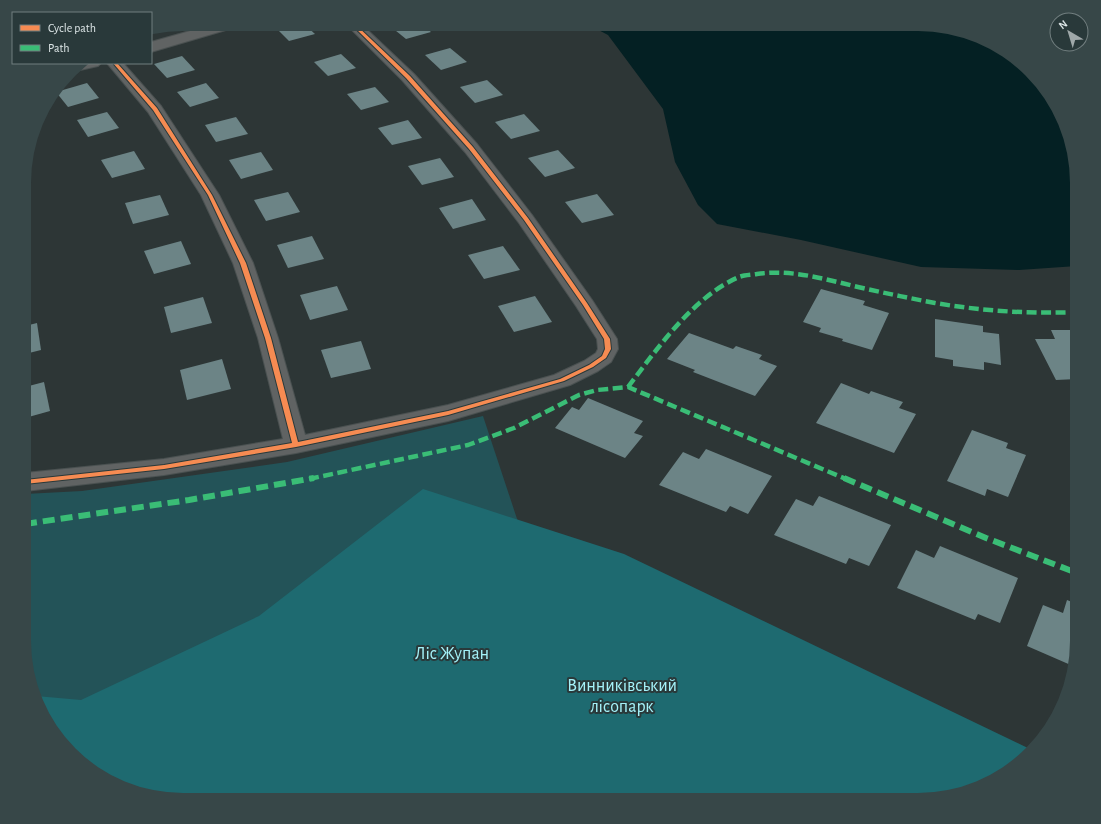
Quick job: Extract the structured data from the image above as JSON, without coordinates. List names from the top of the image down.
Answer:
{
  "parks": ["Ліс Жупан", "Винниківський лісопарк"],
  "legend": ["Cycle path", "Path"],
  "north": "top left"
}
